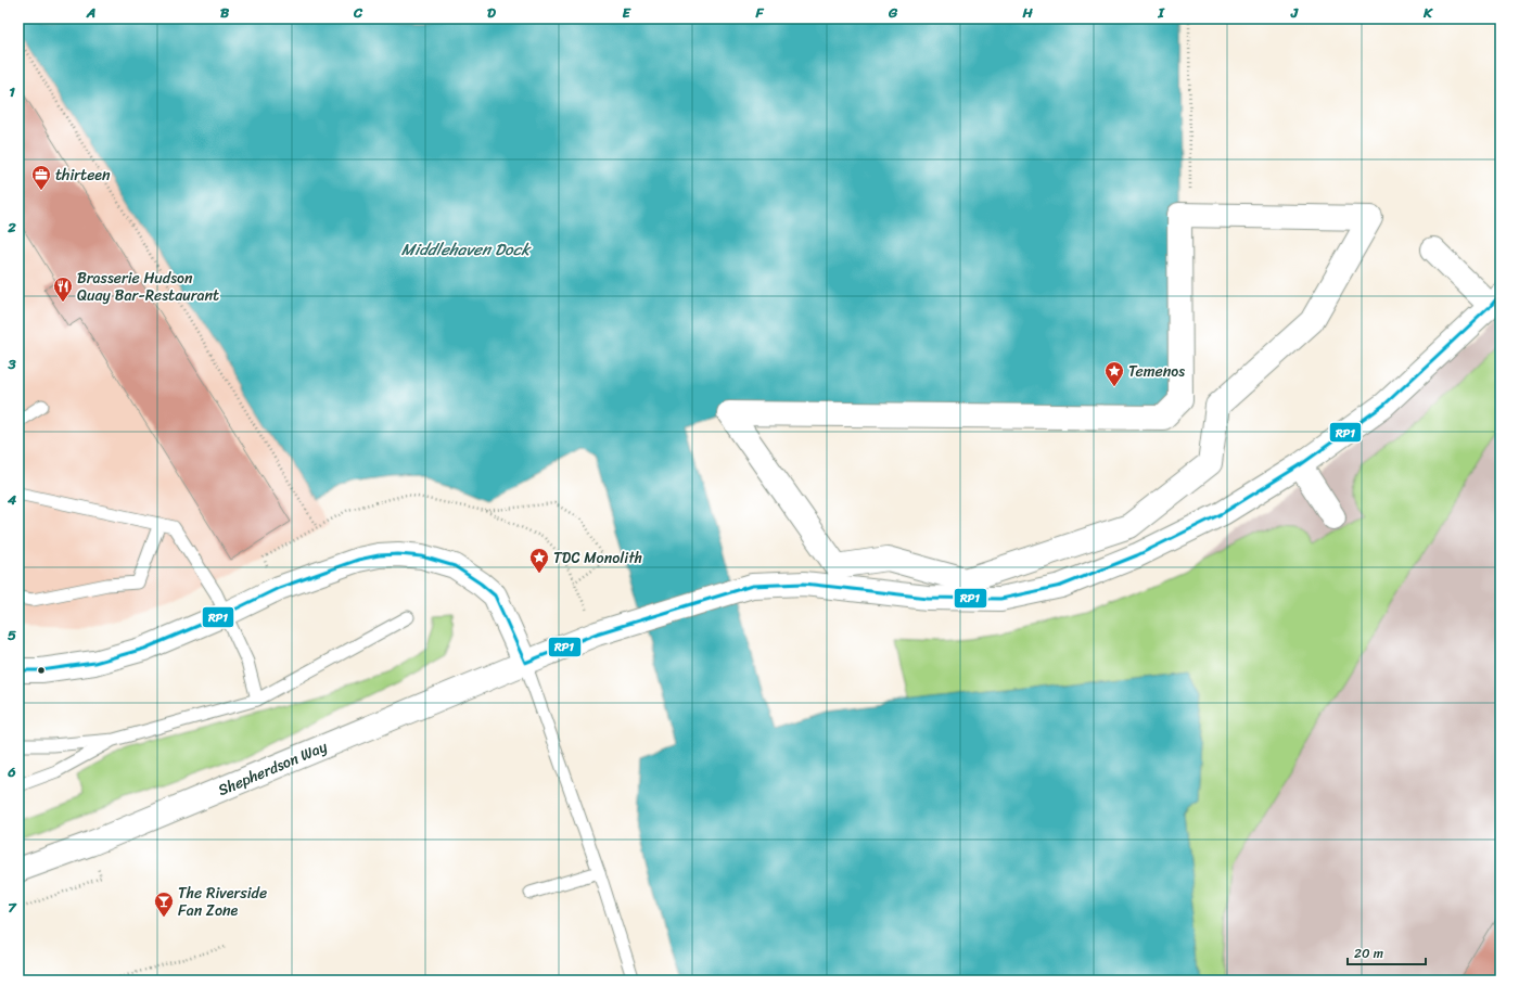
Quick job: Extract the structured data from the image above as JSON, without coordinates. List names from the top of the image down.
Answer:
{
  "streets": {
    "street": ["Shepherdson Way"]
  },
  "water": ["Middlehaven Dock"],
  "places": {
    "office": ["thirteen"],
    "restaurant": ["Brasserie Hudson Quay Bar-Restaurant"],
    "place": ["Temenos", "TDC Monolith"],
    "bar": ["The Riverside Fan Zone"]
  },
  "lines": ["transit line RP1"],
  "scale_bar": "20 m",
  "grid": {
    "columns": [
      "A",
      "B",
      "C",
      "D",
      "E",
      "F",
      "G",
      "H",
      "I",
      "J",
      "K"
    ],
    "rows": [
      "1",
      "2",
      "3",
      "4",
      "5",
      "6",
      "7"
    ]
  }
}
